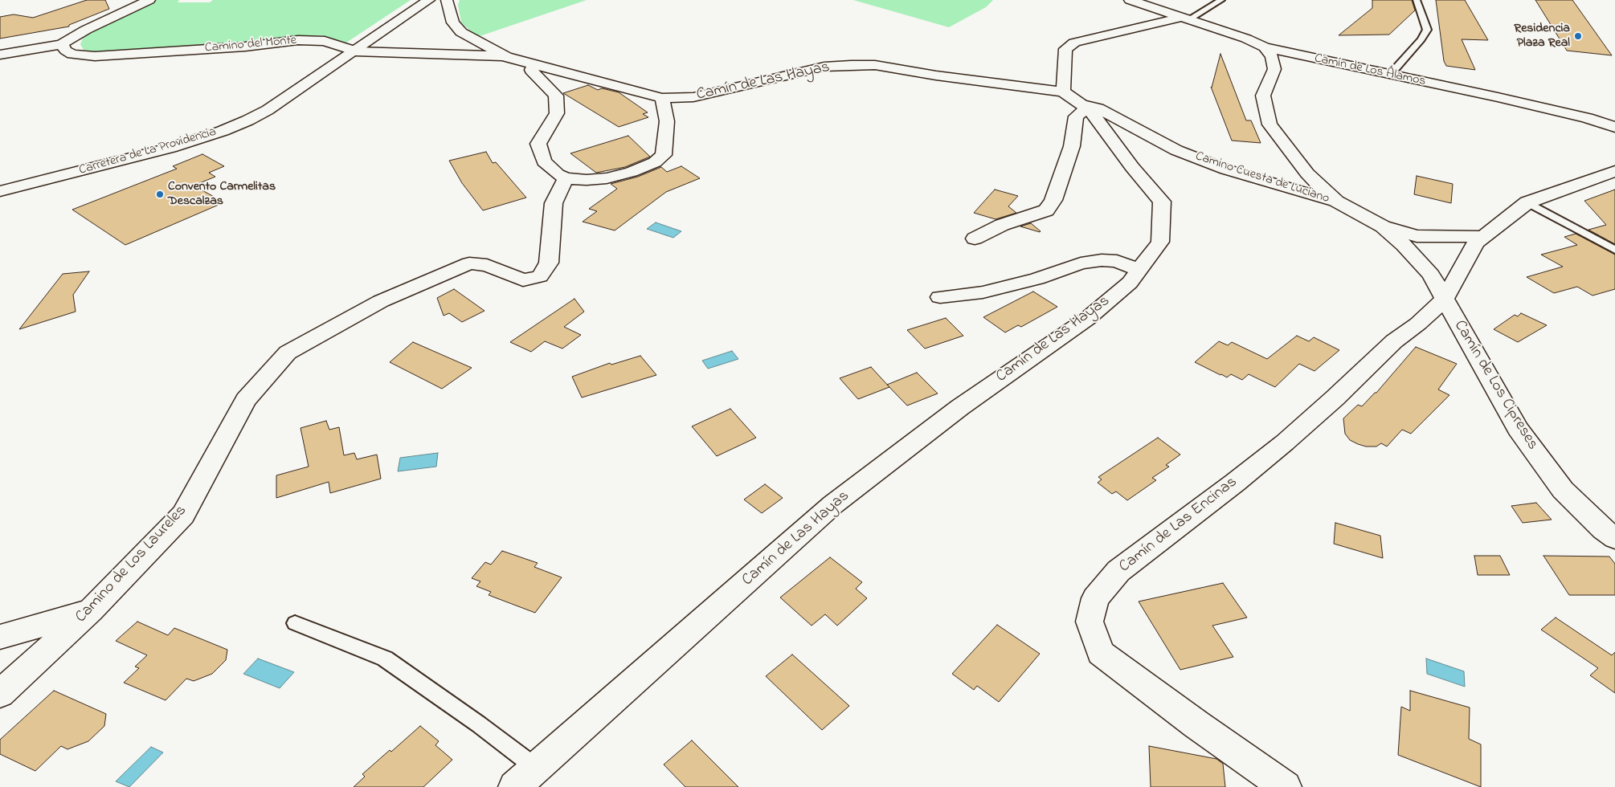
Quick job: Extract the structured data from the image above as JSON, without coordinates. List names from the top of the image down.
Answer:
{
  "streets": {
    "street": [
      "Camino del Monte",
      "Camín de Los Álamos",
      "Camín de Las Hayas",
      "Carretera de La Providencia",
      "Camino Cuesta de Luciano",
      "Camín de Los Cipreses",
      "Camín de Las Encinas",
      "Camino de Los Laureles"
    ]
  },
  "crossings": [
    ["Camino del Monte", "Camín de Las Hayas"],
    ["Camino del Monte", "Carretera de La Providencia"],
    ["Camín de Las Hayas", "Camino Cuesta de Luciano"],
    ["Camín de Los Cipreses", "Camín de Las Encinas"]
  ],
  "places": ["Residencia Plaza Real", "Convento Carmelitas Descalzas"]
}
